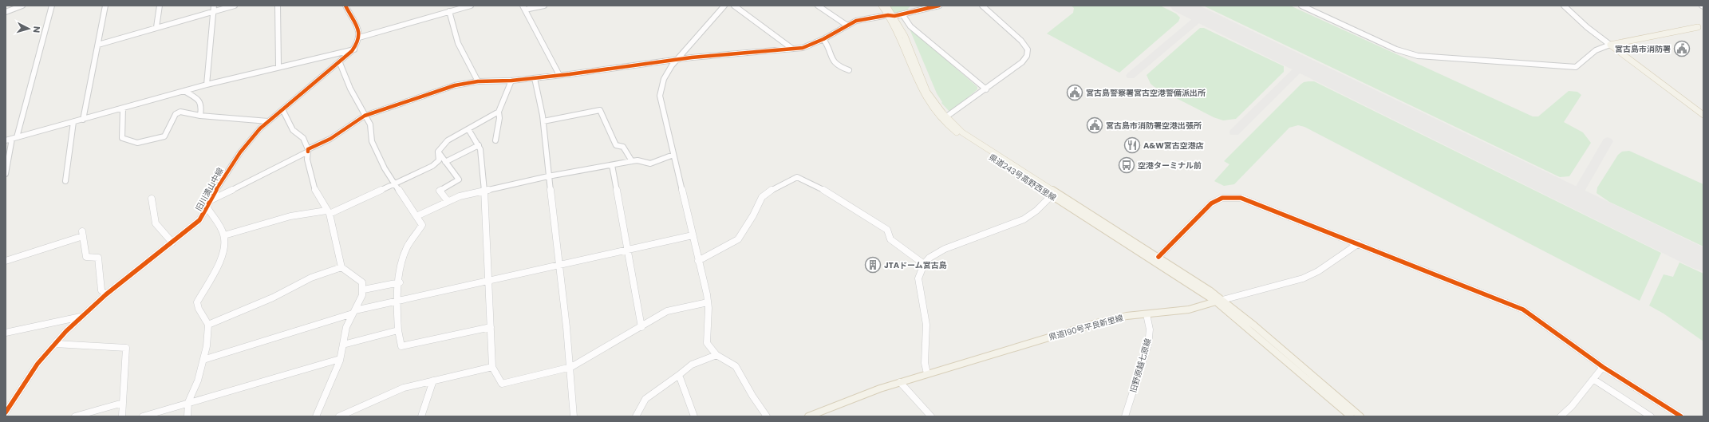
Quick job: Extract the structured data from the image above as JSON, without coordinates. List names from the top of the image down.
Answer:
{
  "streets": {
    "main road": ["県道243号高野西里線", "県道190号平良新里線"],
    "street": ["旧川満山中線", "旧野原越七原線"]
  },
  "crossings": [
    ["県道243号高野西里線", "県道190号平良新里線"],
    ["県道190号平良新里線", "旧野原越七原線"]
  ],
  "places": {
    "public building": ["宮古島市消防署", "宮古島警察署宮古空港警備派出所", "宮古島市消防署空港出張所"],
    "restaurant": ["A&W宮古空港店"],
    "bus stop": ["空港ターミナル前"],
    "building": ["JTAドーム宮古島"]
  },
  "north": "right"
}
